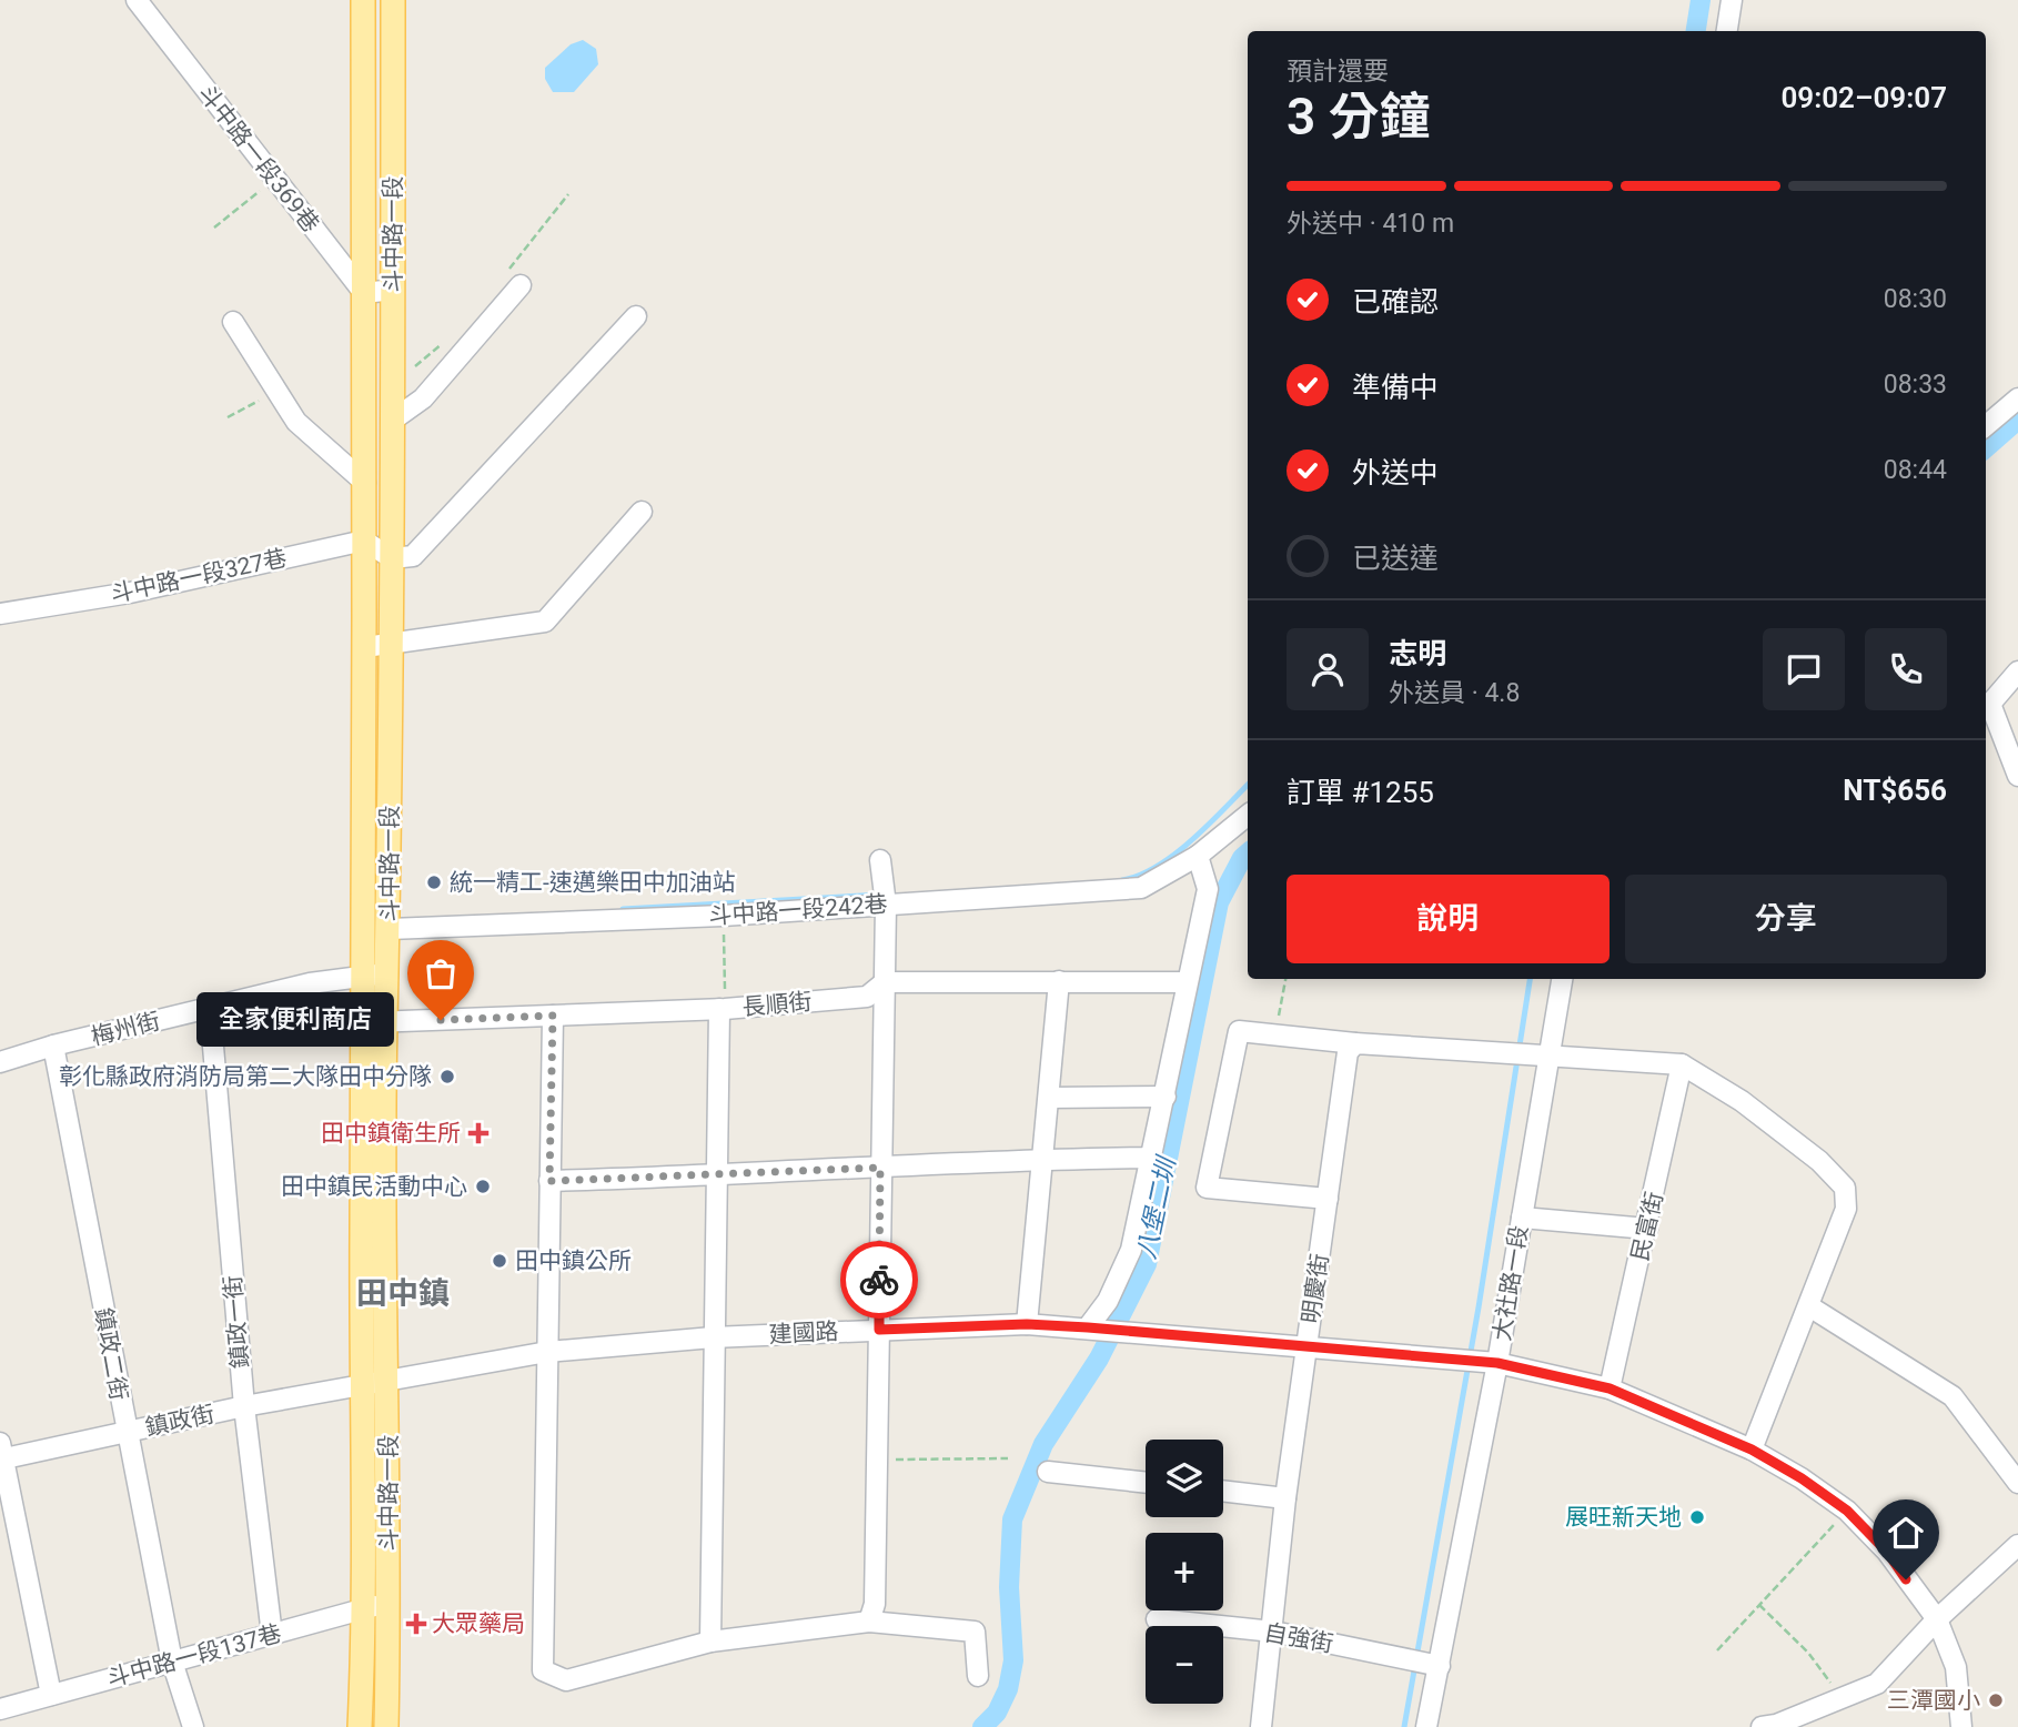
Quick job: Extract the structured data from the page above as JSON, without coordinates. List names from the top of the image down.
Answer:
{
  "streets": {
    "main road": ["斗中路一段"],
    "street": [
      "斗中路一段369巷",
      "斗中路一段327巷",
      "斗中路一段242巷",
      "長順街",
      "梅州街",
      "民富街",
      "大社路一段",
      "明慶街",
      "鎮政一街",
      "建國路",
      "鎮政二街",
      "鎮政街",
      "自強街",
      "斗中路一段137巷"
    ]
  },
  "crossings": [
    ["斗中路一段369巷", "斗中路一段"],
    ["斗中路一段", "斗中路一段327巷"],
    ["斗中路一段", "斗中路一段242巷"],
    ["斗中路一段", "長順街"],
    ["斗中路一段", "梅州街"],
    ["斗中路一段", "建國路"],
    ["斗中路一段", "鎮政街"],
    ["斗中路一段", "斗中路一段137巷"],
    ["梅州街", "鎮政一街"],
    ["梅州街", "鎮政二街"],
    ["民富街", "建國路"],
    ["大社路一段", "建國路"],
    ["大社路一段", "自強街"],
    ["明慶街", "建國路"],
    ["明慶街", "自強街"],
    ["鎮政一街", "鎮政街"],
    ["鎮政一街", "斗中路一段137巷"],
    ["建國路", "鎮政街"],
    ["鎮政二街", "鎮政街"],
    ["鎮政二街", "斗中路一段137巷"]
  ],
  "districts": ["田中鎮"],
  "water": ["八堡二圳"],
  "places": {
    "other": [
      "統一精工-速邁樂田中加油站",
      "全家便利商店",
      "彰化縣政府消防局第二大隊田中分隊",
      "田中鎮民活動中心",
      "田中鎮公所",
      "展旺新天地",
      "三潭國小"
    ],
    "health": ["田中鎮衛生所", "大眾藥局"]
  },
  "page": {
    "heading": ["3 分鐘", "預計還要", "09:02–09:07"],
    "panel": [
      "志明",
      "外送員 · 4.8",
      "訂單 #1255",
      "NT$656"
    ],
    "bar": "外送中 · 410 m",
    "list": [
      ["已確認", "08:30"],
      ["準備中", "08:33"],
      ["外送中", "08:44"],
      "已送達"
    ],
    "buttons": ["說明", "分享"],
    "bubble": "全家便利商店",
    "map_buttons": ["+", "−"]
  }
}
